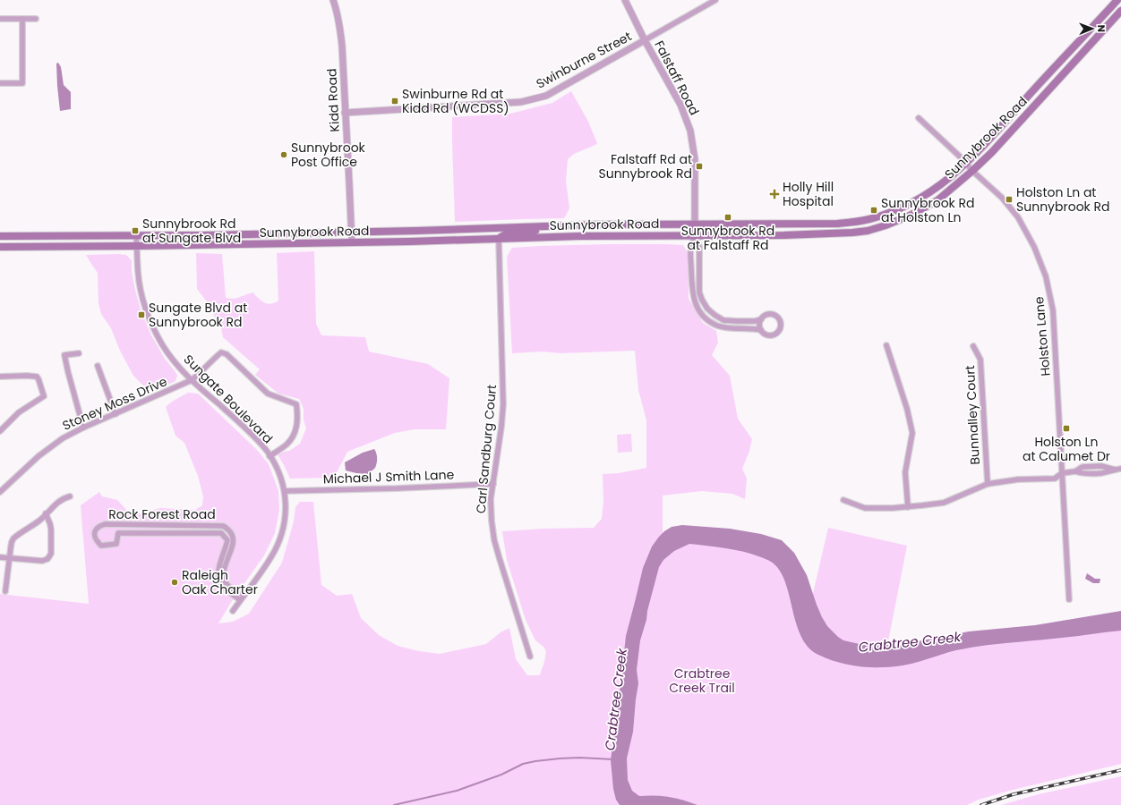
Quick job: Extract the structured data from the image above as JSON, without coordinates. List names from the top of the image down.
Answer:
{
  "streets": {
    "main road": ["Sunnybrook Road"],
    "street": [
      "Swinburne Street",
      "Falstaff Road",
      "Kidd Road",
      "Holston Lane",
      "Sungate Boulevard",
      "Stoney Moss Drive",
      "Bunnalley Court",
      "Carl Sandburg Court",
      "Michael J Smith Lane",
      "Rock Forest Road"
    ]
  },
  "crossings": [
    ["Swinburne Street", "Falstaff Road"],
    ["Swinburne Street", "Kidd Road"],
    ["Falstaff Road", "Sunnybrook Road"],
    ["Kidd Road", "Sunnybrook Road"],
    ["Sunnybrook Road", "Holston Lane"],
    ["Sunnybrook Road", "Sungate Boulevard"],
    ["Sunnybrook Road", "Carl Sandburg Court"],
    ["Sungate Boulevard", "Stoney Moss Drive"],
    ["Sungate Boulevard", "Michael J Smith Lane"],
    ["Sungate Boulevard", "Rock Forest Road"],
    ["Carl Sandburg Court", "Michael J Smith Lane"]
  ],
  "water": ["Crabtree Creek"],
  "parks": ["Crabtree Creek Trail"],
  "places": {
    "transit": [
      "Swinburne Rd at Kidd Rd (WCDSS)",
      "Falstaff Rd at Sunnybrook Rd",
      "Holston Ln at Sunnybrook Rd",
      "Sunnybrook Rd at Holston Ln",
      "Sunnybrook Rd at Falstaff Rd",
      "Sunnybrook Rd at Sungate Blvd",
      "Sungate Blvd at Sunnybrook Rd",
      "Holston Ln at Calumet Dr"
    ],
    "other": ["Sunnybrook Post Office", "Raleigh Oak Charter"],
    "health": ["Holly Hill Hospital"]
  },
  "north": "right"
}
